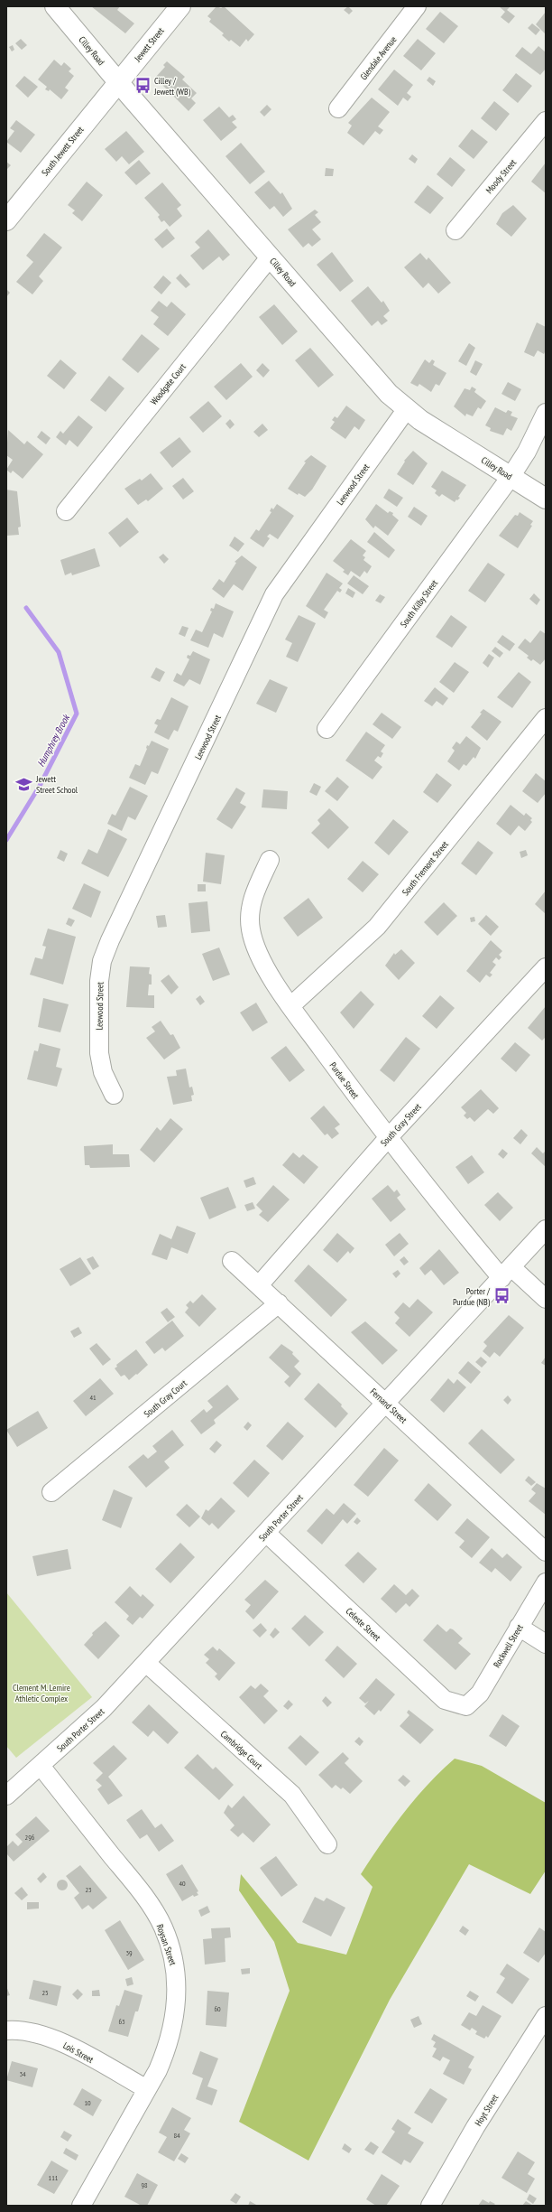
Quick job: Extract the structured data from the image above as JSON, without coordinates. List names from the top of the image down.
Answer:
{
  "streets": {
    "street": [
      "Jewett Street",
      "Cilley Road",
      "Glendale Avenue",
      "South Jewett Street",
      "Moody Street",
      "Woodgate Court",
      "Leewood Street",
      "South Kilby Street",
      "South Fremont Street",
      "Purdue Street",
      "South Gray Street",
      "South Gray Court",
      "Fernand Street",
      "South Porter Street",
      "Celeste Street",
      "Rockwell Street",
      "Cambridge Court",
      "Roysan Street",
      "Lois Street",
      "Hoyt Street"
    ]
  },
  "crossings": [
    ["Jewett Street", "Cilley Road"],
    ["Jewett Street", "South Jewett Street"],
    ["Cilley Road", "South Jewett Street"],
    ["Cilley Road", "Woodgate Court"],
    ["Cilley Road", "Leewood Street"],
    ["Cilley Road", "South Kilby Street"],
    ["South Fremont Street", "Purdue Street"],
    ["Purdue Street", "South Gray Street"],
    ["Purdue Street", "South Porter Street"],
    ["South Gray Street", "Fernand Street"],
    ["South Gray Court", "Fernand Street"],
    ["Fernand Street", "South Porter Street"],
    ["South Porter Street", "Celeste Street"],
    ["South Porter Street", "Cambridge Court"],
    ["South Porter Street", "Roysan Street"],
    ["Celeste Street", "Rockwell Street"],
    ["Roysan Street", "Lois Street"]
  ],
  "water": ["Humphrey Brook"],
  "parks": ["Clement M. Lemire Athletic Complex"],
  "places": {
    "bus stop": ["Cilley / Jewett (WB)", "Porter / Purdue (NB)"],
    "school or university": ["Jewett Street School"]
  },
  "house_numbers": [
    "41",
    "296",
    "40",
    "23",
    "39",
    "25",
    "60",
    "63",
    "34",
    "10",
    "84",
    "111",
    "98"
  ]
}
